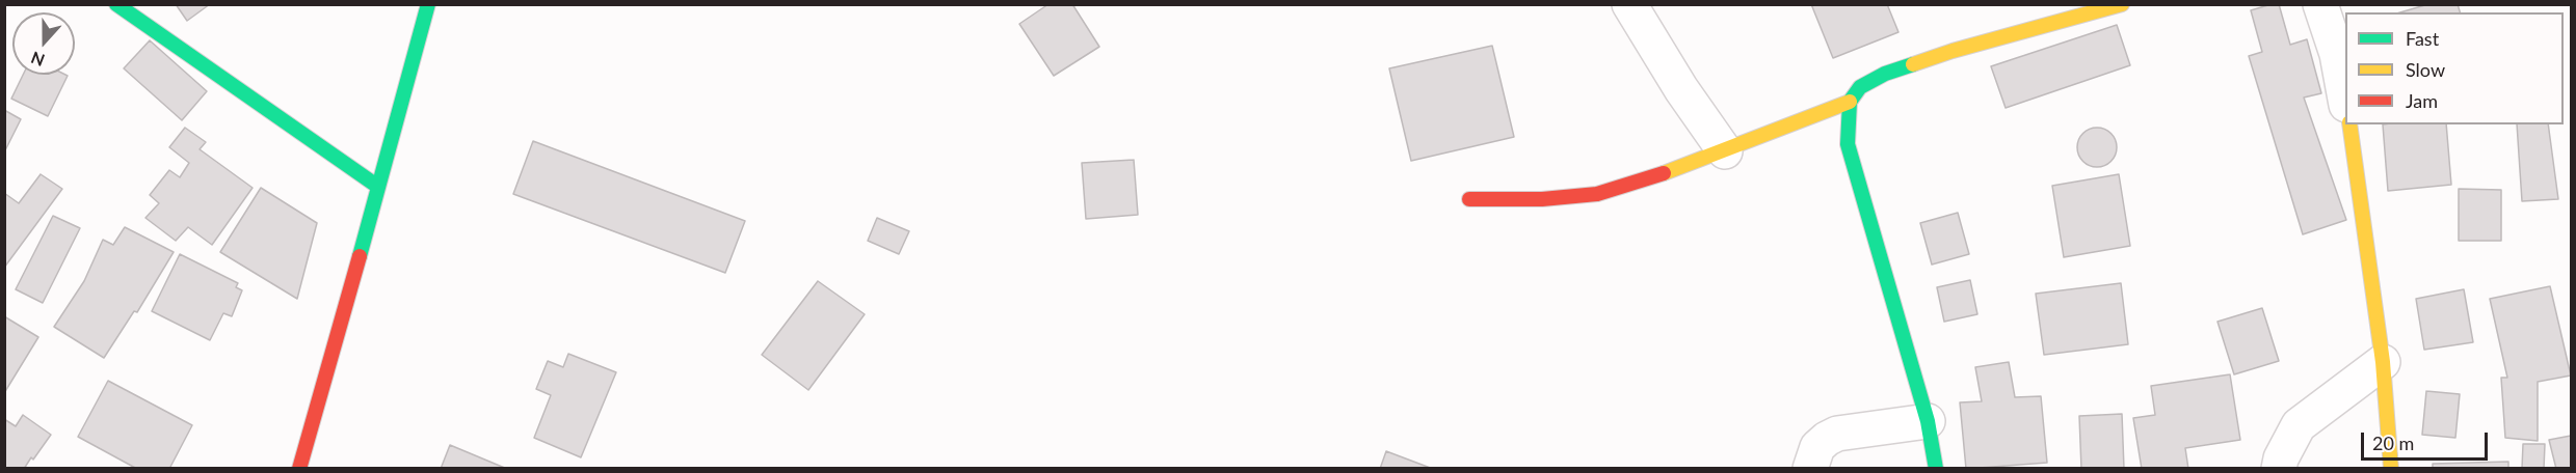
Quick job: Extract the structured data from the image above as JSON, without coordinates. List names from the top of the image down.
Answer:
{
  "legend": ["Fast", "Slow", "Jam"],
  "scale_bar": "20 m",
  "north": "bottom"
}
